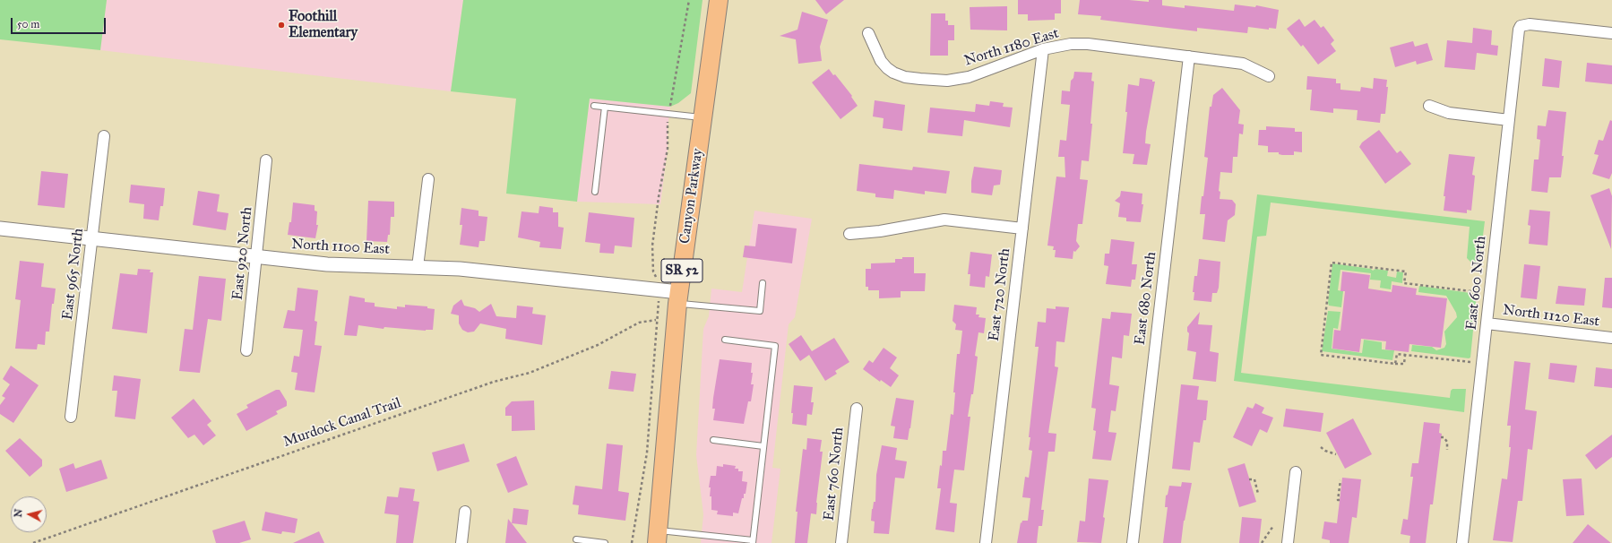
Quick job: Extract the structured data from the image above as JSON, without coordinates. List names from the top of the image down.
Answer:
{
  "streets": {
    "highway": ["Canyon Parkway", "SR 52"],
    "street": [
      "North 1180 East",
      "North 1100 East",
      "East 920 North",
      "East 965 North",
      "East 600 North",
      "East 720 North",
      "East 680 North",
      "North 1120 East",
      "East 760 North"
    ],
    "path": ["Murdock Canal Trail"]
  },
  "crossings": [
    ["North 1180 East", "East 720 North"],
    ["North 1180 East", "East 680 North"],
    ["Canyon Parkway", "North 1100 East"],
    ["North 1100 East", "East 920 North"],
    ["North 1100 East", "East 965 North"],
    ["East 600 North", "North 1120 East"]
  ],
  "places": ["Foothill Elementary"],
  "scale_bar": "50 m",
  "north": "left"
}
